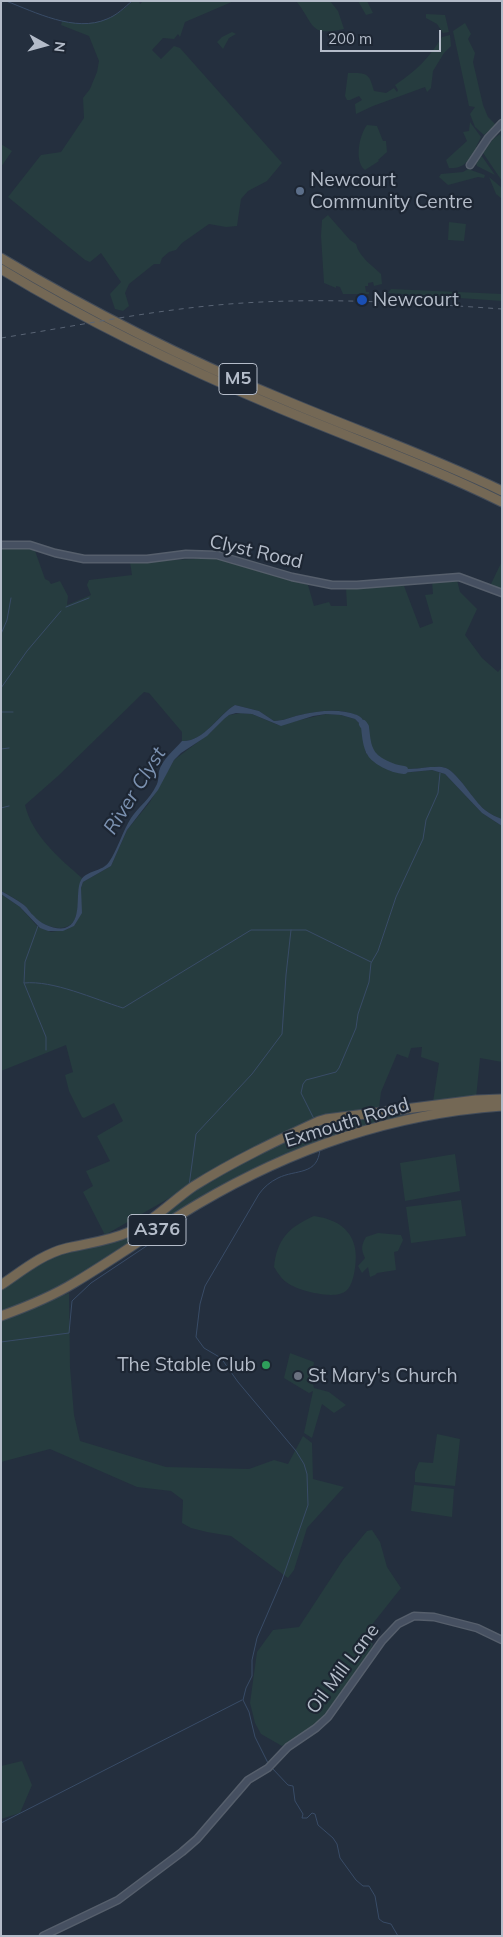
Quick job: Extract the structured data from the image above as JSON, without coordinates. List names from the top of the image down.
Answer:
{
  "streets": {
    "highway": ["M5", "Exmouth Road", "A376"],
    "street": ["Clyst Road", "Oil Mill Lane"]
  },
  "water": ["River Clyst"],
  "places": [
    "Newcourt Community Centre",
    "Newcourt",
    "The Stable Club",
    "St Mary's Church"
  ],
  "scale_bar": "200 m",
  "north": "right"
}
